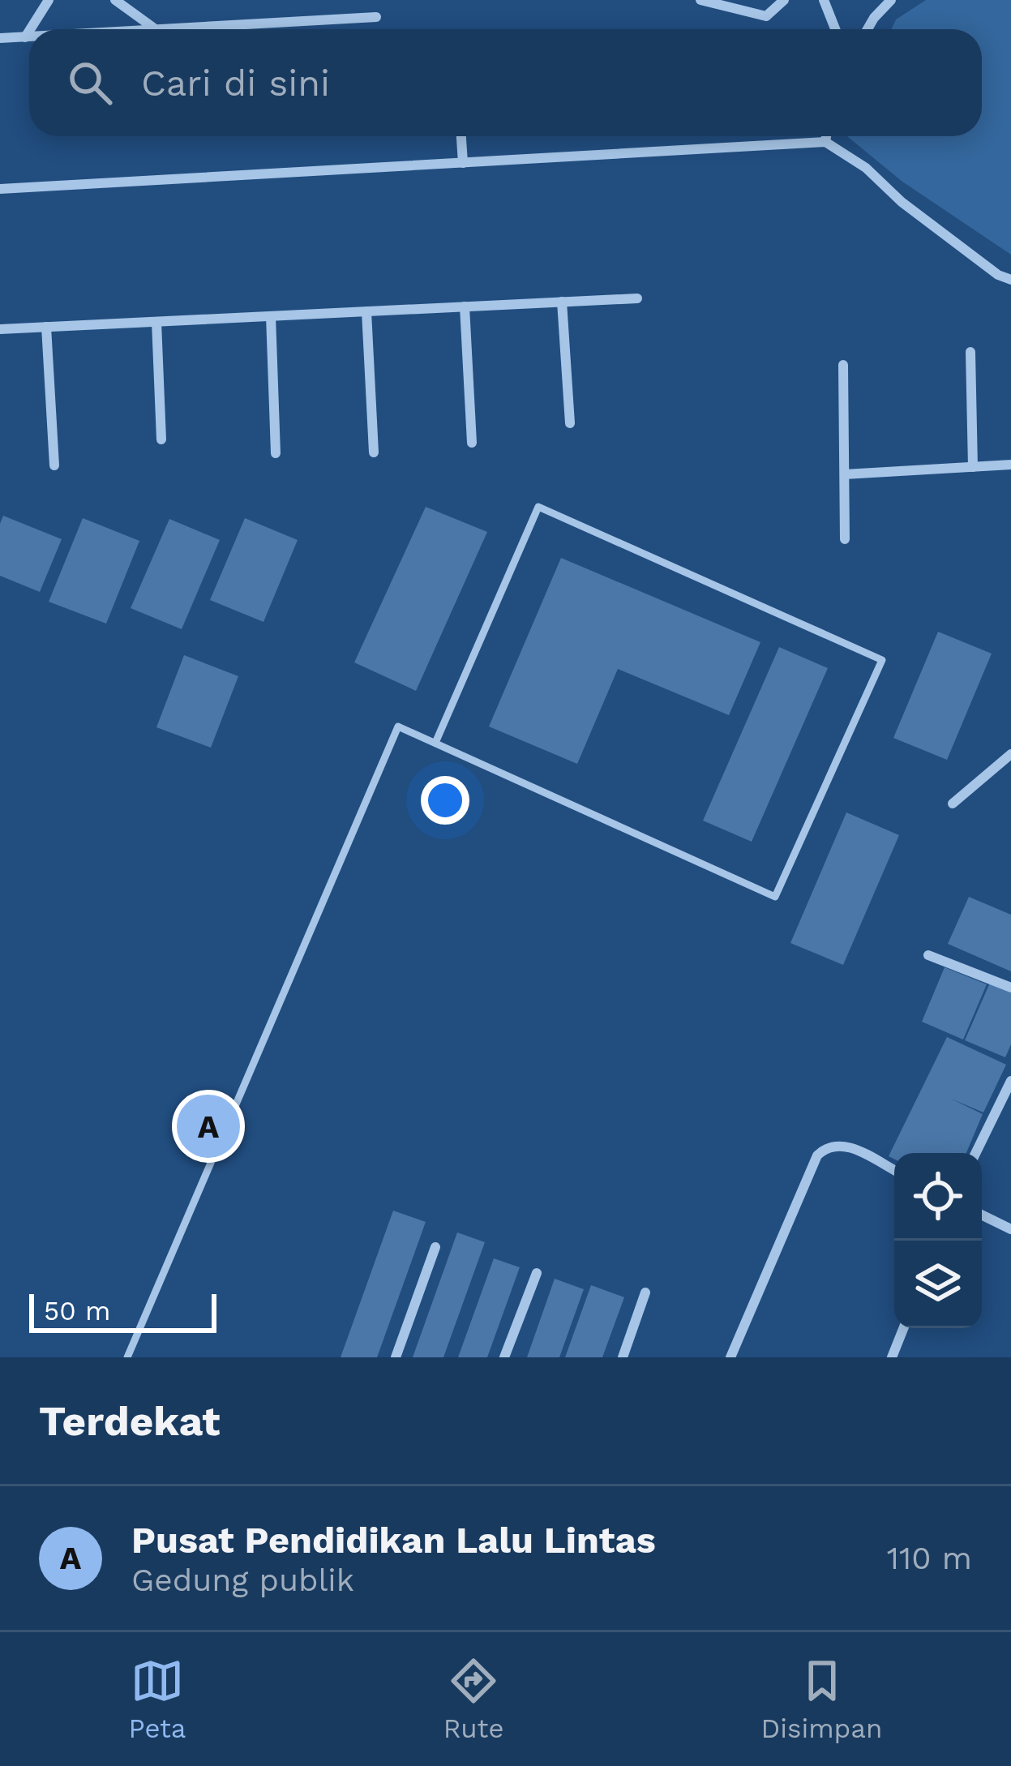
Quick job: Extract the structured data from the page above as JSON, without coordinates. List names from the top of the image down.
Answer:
{
  "scale_bar": "50 m",
  "page": {
    "search": "Cari di sini",
    "pins": "A",
    "scale": "50 m",
    "heading": "Terdekat",
    "list": [
      {
        "mark": "A",
        "name": "Pusat Pendidikan Lalu Lintas",
        "note": "Gedung publik",
        "value": "110 m"
      }
    ],
    "nav": ["Peta", "Rute", "Disimpan"]
  }
}
